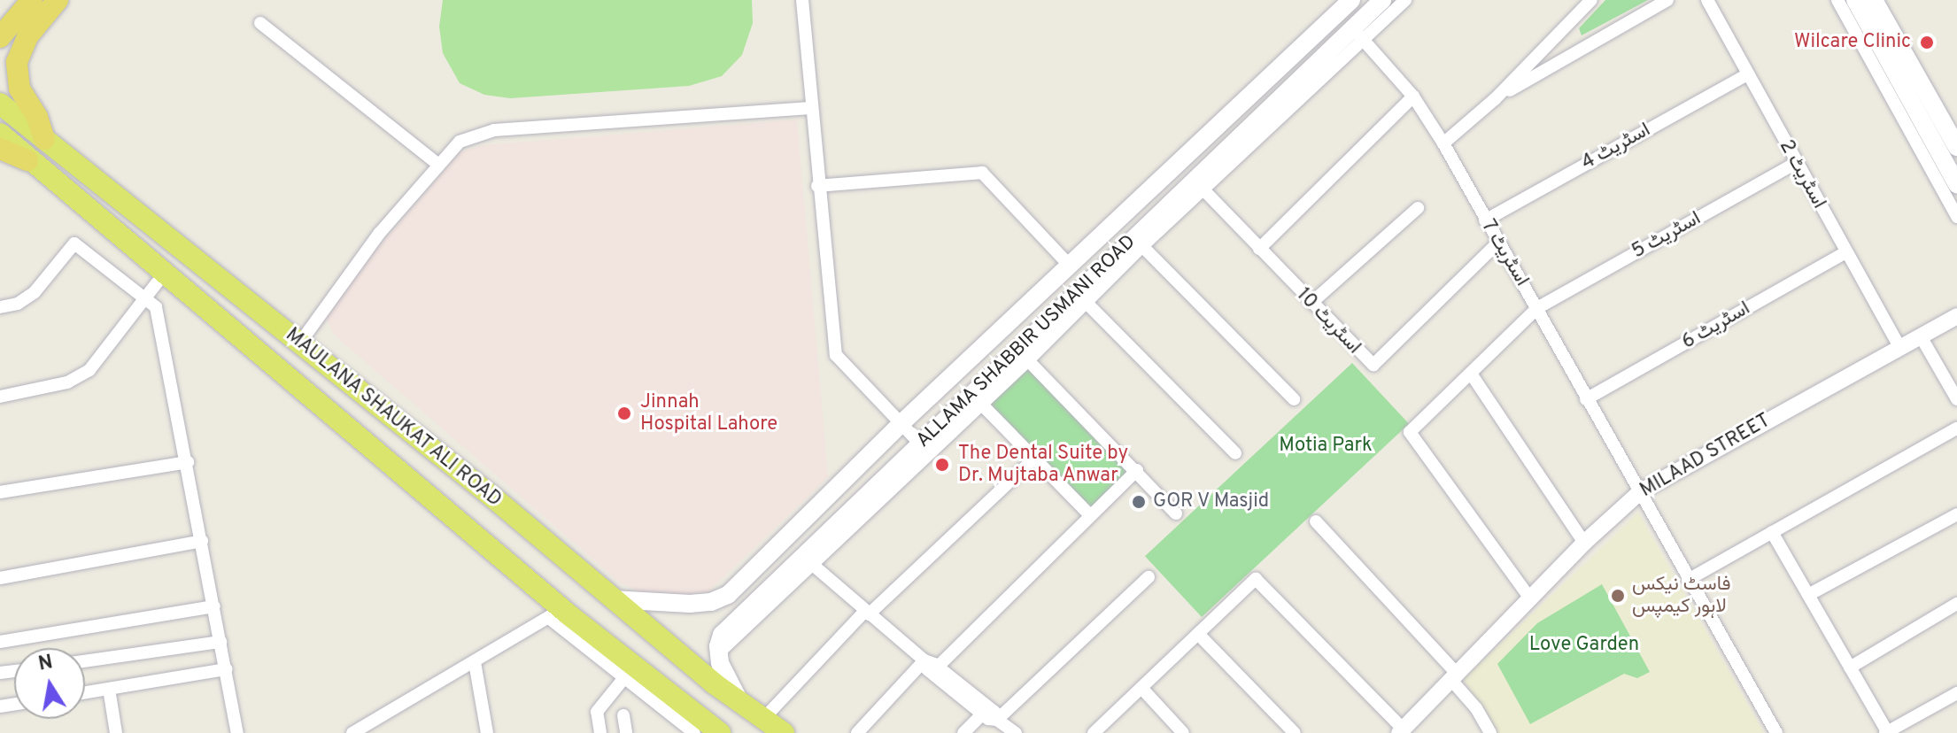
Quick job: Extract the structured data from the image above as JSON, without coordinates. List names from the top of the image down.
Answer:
{
  "streets": {
    "main road": ["ALLAMA SHABBIR USMANI ROAD", "MAULANA SHAUKAT ALI ROAD"],
    "street": [
      "اسٹریٹ 4",
      "اسٹریٹ 2",
      "اسٹریٹ 5",
      "اسٹریٹ 7",
      "اسٹریٹ 10",
      "اسٹریٹ 6",
      "MILAAD STREET"
    ]
  },
  "crossings": [
    ["اسٹریٹ 4", "اسٹریٹ 2"],
    ["اسٹریٹ 4", "اسٹریٹ 7"],
    ["اسٹریٹ 2", "اسٹریٹ 5"],
    ["اسٹریٹ 2", "اسٹریٹ 6"],
    ["اسٹریٹ 2", "MILAAD STREET"],
    ["اسٹریٹ 5", "اسٹریٹ 7"],
    ["اسٹریٹ 5", "MILAAD STREET"],
    ["اسٹریٹ 7", "اسٹریٹ 10"],
    ["اسٹریٹ 7", "اسٹریٹ 6"],
    ["اسٹریٹ 7", "ALLAMA SHABBIR USMANI ROAD"],
    ["اسٹریٹ 7", "MILAAD STREET"],
    ["اسٹریٹ 10", "ALLAMA SHABBIR USMANI ROAD"],
    ["ALLAMA SHABBIR USMANI ROAD", "MAULANA SHAUKAT ALI ROAD"]
  ],
  "parks": ["Motia Park", "Love Garden"],
  "places": [
    "Wilcare Clinic",
    "Jinnah Hospital Lahore",
    "The Dental Suite by Dr. Mujtaba Anwar",
    "GOR V Masjid",
    "فاسٹ نیکس لاہور کیمپس"
  ],
  "north": "top"
}
